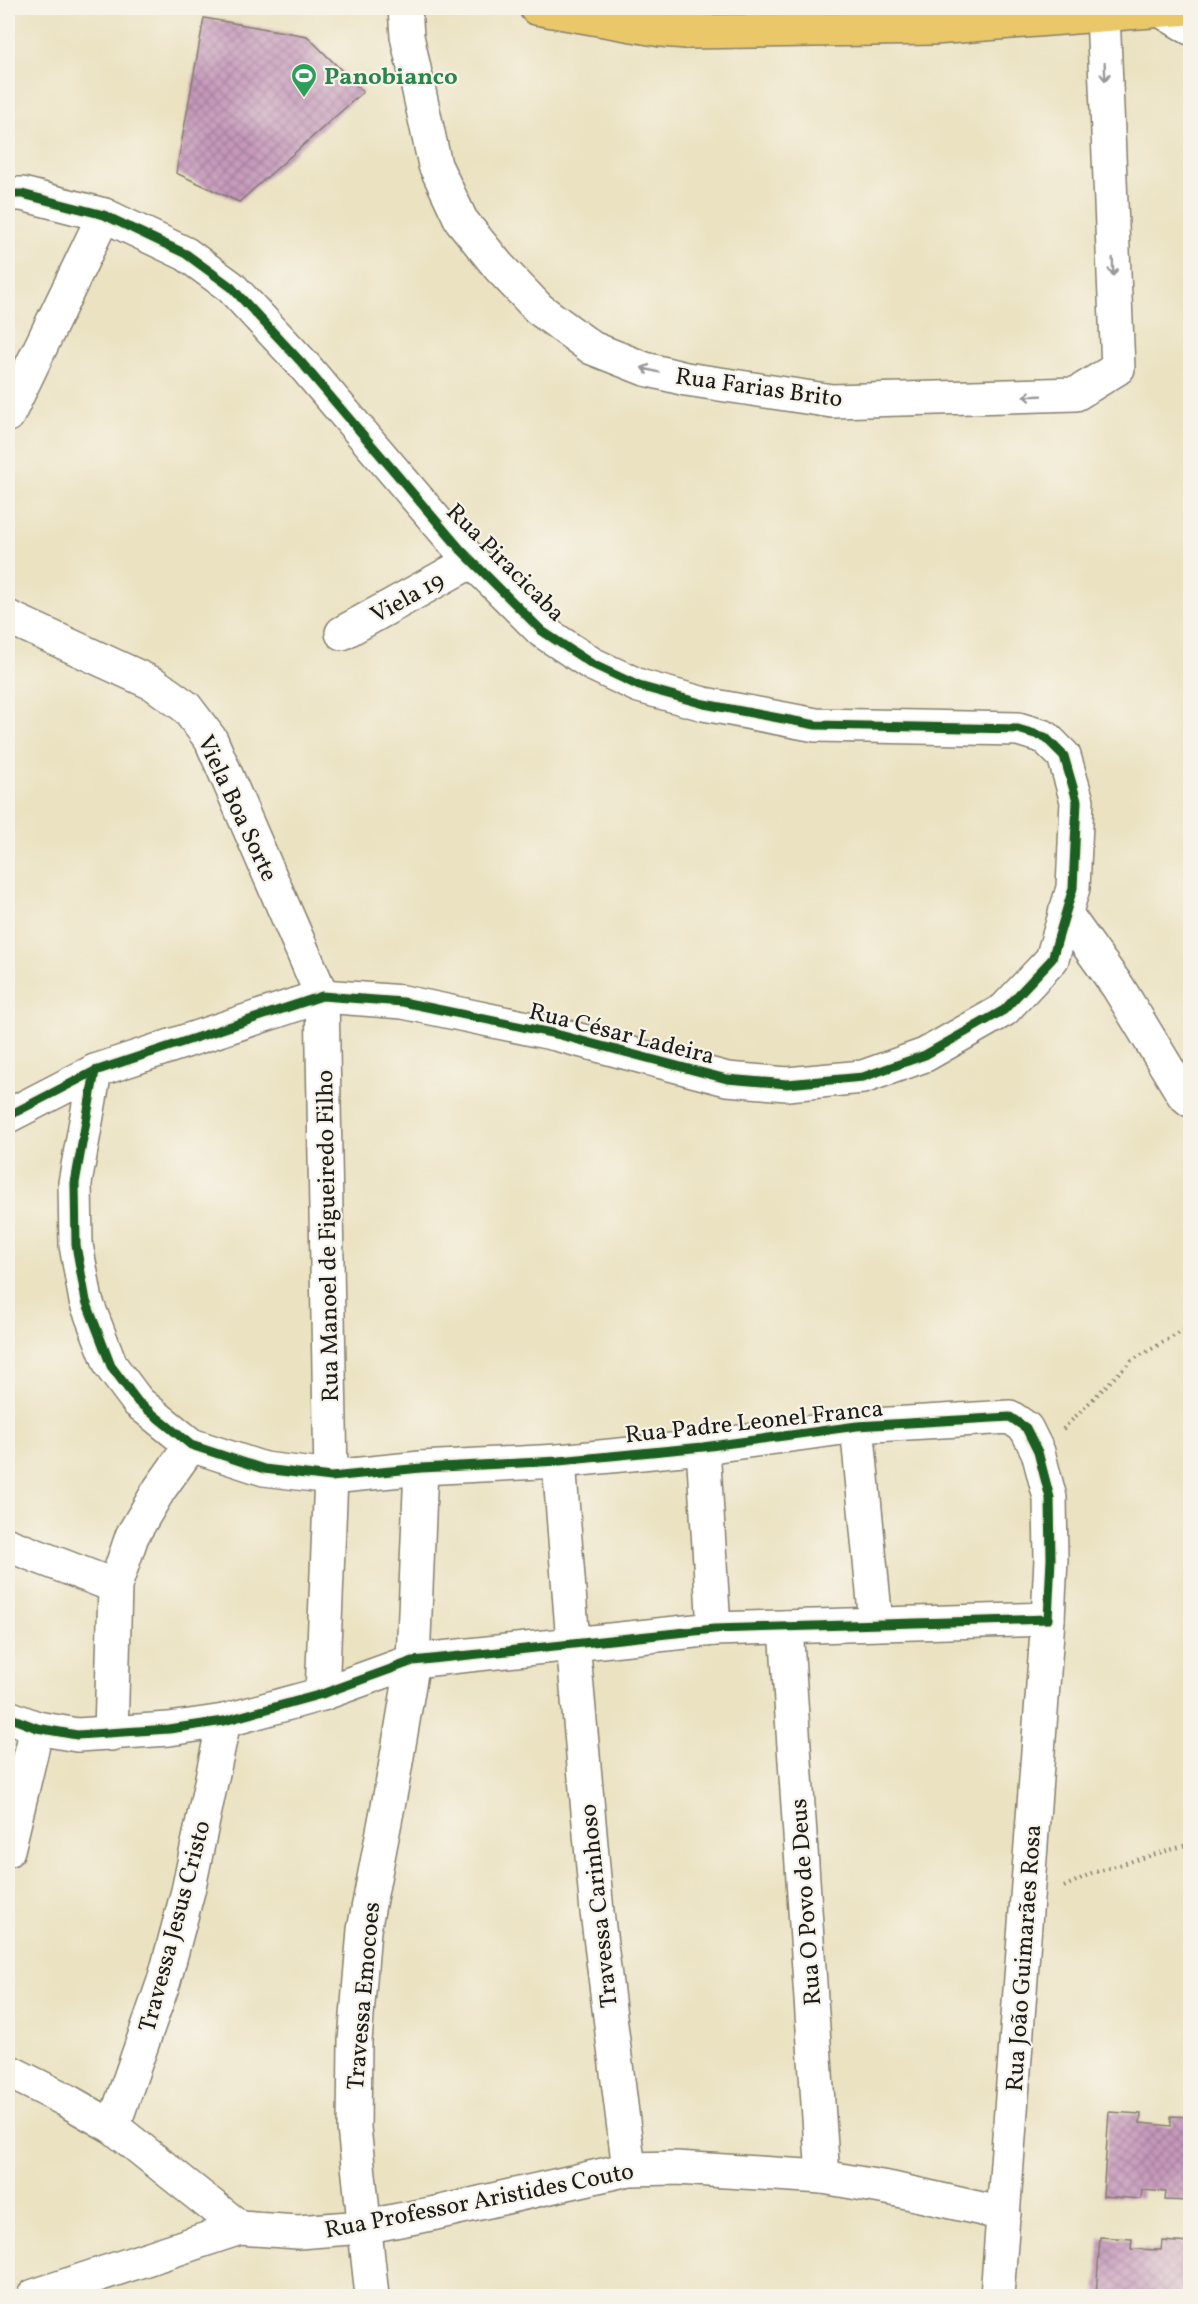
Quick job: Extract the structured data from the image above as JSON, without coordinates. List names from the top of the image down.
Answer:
{
  "streets": {
    "street": [
      "Rua Farias Brito",
      "Rua Piracicaba",
      "Viela 19",
      "Viela Boa Sorte",
      "Rua César Ladeira",
      "Rua Manoel de Figueiredo Filho",
      "Rua Padre Leonel Franca",
      "Rua O Povo de Deus",
      "Travessa Carinhoso",
      "Travessa Jesus Cristo",
      "Rua João Guimarães Rosa",
      "Travessa Emocoes",
      "Rua Professor Aristides Couto"
    ]
  },
  "crossings": [
    ["Rua Piracicaba", "Viela 19"],
    ["Rua Piracicaba", "Rua César Ladeira"],
    ["Viela Boa Sorte", "Rua César Ladeira"],
    ["Viela Boa Sorte", "Rua Manoel de Figueiredo Filho"],
    ["Rua César Ladeira", "Rua Manoel de Figueiredo Filho"],
    ["Rua César Ladeira", "Rua Padre Leonel Franca"],
    ["Rua Manoel de Figueiredo Filho", "Rua Padre Leonel Franca"],
    ["Rua Padre Leonel Franca", "Travessa Carinhoso"],
    ["Rua Padre Leonel Franca", "Rua João Guimarães Rosa"],
    ["Rua Padre Leonel Franca", "Travessa Emocoes"],
    ["Rua O Povo de Deus", "Rua Professor Aristides Couto"],
    ["Travessa Carinhoso", "Rua Professor Aristides Couto"],
    ["Rua João Guimarães Rosa", "Rua Professor Aristides Couto"],
    ["Travessa Emocoes", "Rua Professor Aristides Couto"]
  ],
  "places": {
    "sports": ["Panobianco"]
  }
}
